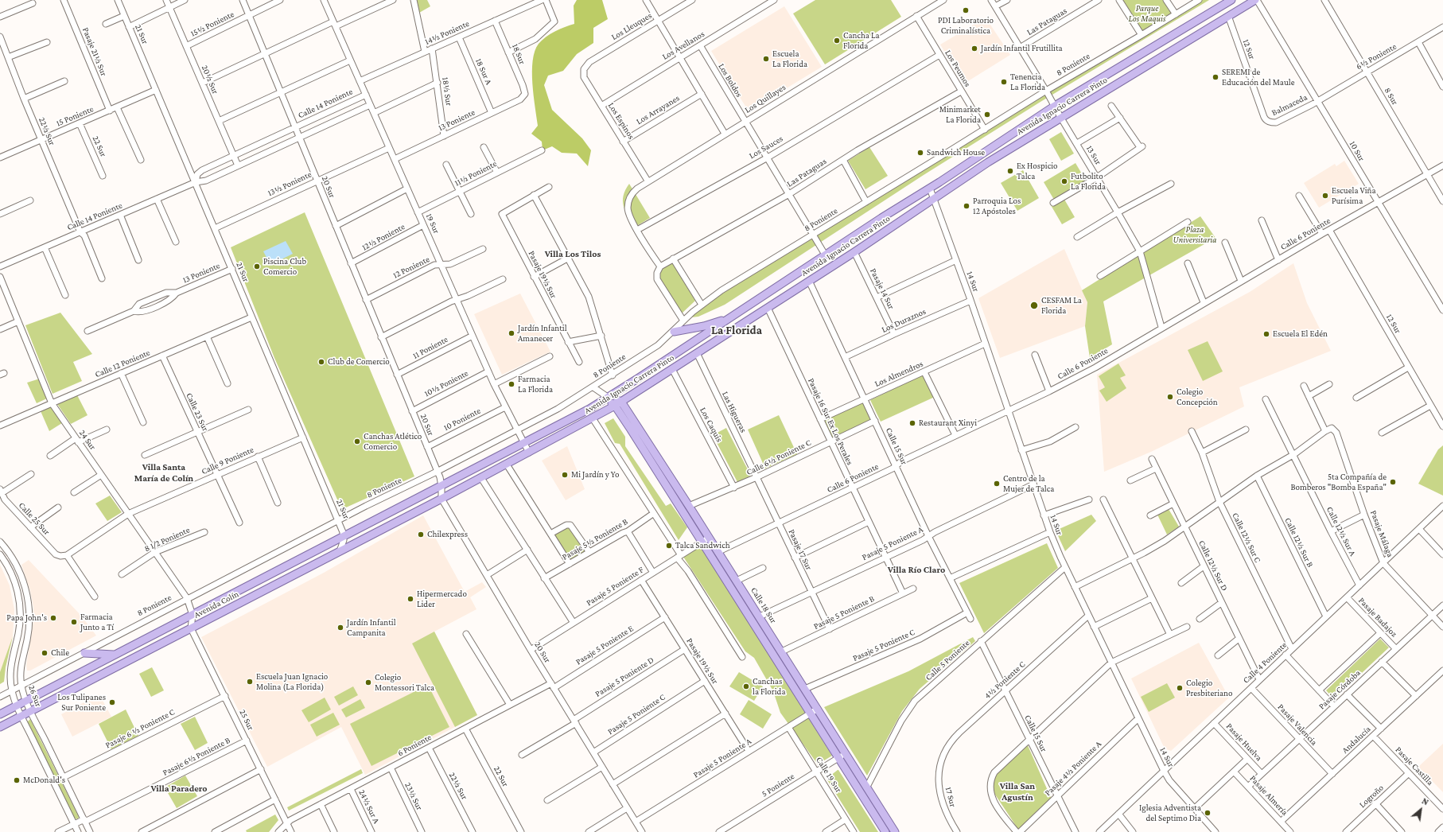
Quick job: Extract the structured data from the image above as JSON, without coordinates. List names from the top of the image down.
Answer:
{
  "streets": {
    "main road": ["Avenida Ignacio Carrera Pinto", "Avenida Colín", "Calle 18 Sur"],
    "street": [
      "Las Pataguas",
      "15½ Poniente",
      "Los Lleuques",
      "14½ Poniente",
      "21 Sur",
      "Los Avellanos",
      "12 Sur",
      "Pasaje 21½ Sur",
      "18 Sur",
      "6½ Poniente",
      "8 Poniente",
      "Los Peumos",
      "18 Sur A",
      "20½ Sur",
      "Los Boldos",
      "18½ Sur",
      "8 Sur",
      "Los Quillayes",
      "Calle 14 Poniente",
      "Balmaceda",
      "Los Arrayanes",
      "15 Poniente",
      "13 Poniente",
      "Los Espinos",
      "22½ Sur",
      "22 Sur",
      "Los Sauces",
      "10 Sur",
      "13 Sur",
      "11½ Poniente",
      "13½ Poniente",
      "20 Sur",
      "19 Sur",
      "Calle 6 Poniente",
      "12½ Poniente",
      "12 Poniente",
      "Pasaje 19½ Sur",
      "14 Sur",
      "Pasaje 14 Sur",
      "Los Duraznos",
      "11 Poniente",
      "Calle 12 Poniente",
      "Los Almendros",
      "10½ Poniente",
      "Calle 23 Sur",
      "Las Higueras",
      "10 Poniente",
      "Pasaje 16 Sur Ex Los Perales",
      "Los Caquis",
      "24 Sur",
      "Calle 15 Sur",
      "Calle 6½ Poniente C",
      "Calle 9 Poniente",
      "Calle 25 Sur",
      "Calle 12½ Sur A",
      "Pasaje Málaga",
      "Calle 12½ Sur C",
      "8 1/2 Poniente",
      "Pasaje 5½ Poniente B",
      "Calle 12½ Sur B",
      "Pasaje 5 Poniente A",
      "Pasaje 17 Sur",
      "Calle 12½ Sur D",
      "Pasaje 5 Poniente F",
      "Pasaje 5 Poniente B",
      "Pasaje Badajoz",
      "Pasaje 5 Poniente E",
      "Pasaje 5 Poniente C",
      "Calle 5 Poniente",
      "Calle 4 Poniente",
      "Pasaje 5 Poniente D",
      "4½ Poniente C",
      "Pasaje Córdoba",
      "26 Sur",
      "25 Sur",
      "Pasaje Valencia",
      "Pasaje 6 ½ Poniente C",
      "Andalucía",
      "Pasaje Huelva",
      "6 Poniente",
      "Pasaje 6½ Poniente B",
      "Pasaje Castilla",
      "Pasaje 4½ Poniente A",
      "Calle 19 Sur",
      "5 Poniente",
      "Pasaje Almería",
      "23½ Sur",
      "Logroño",
      "17 Sur",
      "24½ Sur A"
    ]
  },
  "crossings": [
    ["Las Pataguas", "Los Peumos"],
    ["Las Pataguas", "Los Boldos"],
    ["Las Pataguas", "13 Sur"],
    ["15½ Poniente", "20½ Sur"],
    ["15½ Poniente", "20 Sur"],
    ["Los Lleuques", "Los Espinos"],
    ["14½ Poniente", "18 Sur"],
    ["14½ Poniente", "18 Sur A"],
    ["14½ Poniente", "18½ Sur"],
    ["14½ Poniente", "19 Sur"],
    ["21 Sur", "8 Poniente"],
    ["21 Sur", "Calle 14 Poniente"],
    ["21 Sur", "15 Poniente"],
    ["21 Sur", "13 Poniente"],
    ["21 Sur", "13½ Poniente"],
    ["21 Sur", "Calle 12 Poniente"],
    ["21 Sur", "Calle 9 Poniente"],
    ["21 Sur", "Avenida Colín"],
    ["Los Avellanos", "Los Boldos"],
    ["Los Avellanos", "Los Espinos"],
    ["12 Sur", "Balmaceda"],
    ["12 Sur", "Avenida Ignacio Carrera Pinto"],
    ["12 Sur", "Calle 6 Poniente"],
    ["Pasaje 21½ Sur", "15 Poniente"],
    ["18 Sur", "13 Poniente"],
    ["6½ Poniente", "8 Sur"],
    ["6½ Poniente", "Balmaceda"],
    ["6½ Poniente", "10 Sur"],
    ["8 Poniente", "Los Peumos"],
    ["8 Poniente", "Los Boldos"],
    ["8 Poniente", "13 Sur"],
    ["8 Poniente", "20 Sur"],
    ["8 Poniente", "19 Sur"],
    ["8 Poniente", "24 Sur"],
    ["8 Poniente", "26 Sur"],
    ["Los Peumos", "Los Quillayes"],
    ["Los Peumos", "Los Sauces"],
    ["18 Sur A", "13 Poniente"],
    ["20½ Sur", "Calle 14 Poniente"],
    ["Los Boldos", "Los Quillayes"],
    ["Los Boldos", "Avenida Ignacio Carrera Pinto"],
    ["Los Boldos", "Los Sauces"],
    ["18½ Sur", "13 Poniente"],
    ["8 Sur", "Calle 6 Poniente"],
    ["Los Quillayes", "Los Espinos"],
    ["Los Quillayes", "Los Sauces"],
    ["Calle 14 Poniente", "22½ Sur"],
    ["Calle 14 Poniente", "20 Sur"],
    ["Calle 14 Poniente", "19 Sur"],
    ["Balmaceda", "10 Sur"],
    ["Avenida Ignacio Carrera Pinto", "10 Sur"],
    ["Avenida Ignacio Carrera Pinto", "13 Sur"],
    ["Avenida Ignacio Carrera Pinto", "20 Sur"],
    ["Avenida Ignacio Carrera Pinto", "19 Sur"],
    ["Avenida Ignacio Carrera Pinto", "14 Sur"],
    ["Avenida Ignacio Carrera Pinto", "Pasaje 14 Sur"],
    ["Avenida Ignacio Carrera Pinto", "Las Higueras"],
    ["Avenida Ignacio Carrera Pinto", "Pasaje 16 Sur Ex Los Perales"],
    ["Avenida Ignacio Carrera Pinto", "Los Caquis"],
    ["Avenida Ignacio Carrera Pinto", "Calle 15 Sur"],
    ["Avenida Ignacio Carrera Pinto", "Avenida Colín"],
    ["Avenida Ignacio Carrera Pinto", "Calle 18 Sur"],
    ["Los Arrayanes", "Los Espinos"],
    ["15 Poniente", "22½ Sur"],
    ["15 Poniente", "22 Sur"],
    ["13 Poniente", "19 Sur"],
    ["22½ Sur", "6 Poniente"],
    ["22 Sur", "6 Poniente"],
    ["10 Sur", "Calle 6 Poniente"],
    ["13 Sur", "Calle 6 Poniente"],
    ["11½ Poniente", "19 Sur"],
    ["13½ Poniente", "20 Sur"],
    ["13½ Poniente", "19 Sur"],
    ["20 Sur", "12½ Poniente"],
    ["20 Sur", "12 Poniente"],
    ["20 Sur", "11 Poniente"],
    ["20 Sur", "10½ Poniente"],
    ["20 Sur", "10 Poniente"],
    ["20 Sur", "Pasaje 5 Poniente A"],
    ["20 Sur", "Pasaje 5 Poniente F"],
    ["20 Sur", "Avenida Colín"],
    ["20 Sur", "Pasaje 5 Poniente E"],
    ["20 Sur", "Pasaje 5 Poniente C"],
    ["20 Sur", "Pasaje 5 Poniente D"],
    ["20 Sur", "6 Poniente"],
    ["19 Sur", "12½ Poniente"],
    ["19 Sur", "12 Poniente"],
    ["19 Sur", "11 Poniente"],
    ["19 Sur", "10½ Poniente"],
    ["19 Sur", "10 Poniente"],
    ["Calle 6 Poniente", "14 Sur"],
    ["Calle 6 Poniente", "Pasaje 16 Sur Ex Los Perales"],
    ["Calle 6 Poniente", "Calle 15 Sur"],
    ["Calle 6 Poniente", "Pasaje 17 Sur"],
    ["Calle 6 Poniente", "Calle 18 Sur"],
    ["Pasaje 19½ Sur", "Pasaje 5 Poniente A"],
    ["Pasaje 19½ Sur", "Pasaje 5 Poniente F"],
    ["Pasaje 19½ Sur", "Pasaje 5 Poniente E"],
    ["Pasaje 19½ Sur", "Pasaje 5 Poniente C"],
    ["Pasaje 19½ Sur", "Pasaje 5 Poniente D"],
    ["14 Sur", "Los Duraznos"],
    ["14 Sur", "Los Almendros"],
    ["14 Sur", "Pasaje 5 Poniente A"],
    ["14 Sur", "Calle 5 Poniente"],
    ["14 Sur", "Calle 4 Poniente"],
    ["14 Sur", "4½ Poniente C"],
    ["14 Sur", "Pasaje 4½ Poniente A"],
    ["Pasaje 14 Sur", "Los Duraznos"],
    ["Los Duraznos", "Calle 15 Sur"],
    ["Calle 12 Poniente", "Calle 23 Sur"],
    ["Calle 12 Poniente", "24 Sur"],
    ["Los Almendros", "Pasaje 16 Sur Ex Los Perales"],
    ["Los Almendros", "Calle 15 Sur"],
    ["Calle 23 Sur", "Calle 9 Poniente"],
    ["Las Higueras", "Calle 6½ Poniente C"],
    ["Las Higueras", "Pasaje 17 Sur"],
    ["Pasaje 16 Sur Ex Los Perales", "Calle 6½ Poniente C"],
    ["Pasaje 16 Sur Ex Los Perales", "Pasaje 5 Poniente A"],
    ["Pasaje 16 Sur Ex Los Perales", "Pasaje 5 Poniente B"],
    ["Los Caquis", "Calle 6½ Poniente C"],
    ["24 Sur", "Calle 9 Poniente"],
    ["24 Sur", "8 1/2 Poniente"],
    ["24 Sur", "Avenida Colín"],
    ["Calle 15 Sur", "Calle 6½ Poniente C"],
    ["Calle 15 Sur", "Pasaje 5 Poniente A"],
    ["Calle 15 Sur", "Pasaje 5 Poniente C"],
    ["Calle 15 Sur", "Calle 5 Poniente"],
    ["Calle 15 Sur", "4½ Poniente C"],
    ["Calle 15 Sur", "Pasaje 4½ Poniente A"],
    ["Calle 6½ Poniente C", "Pasaje 17 Sur"],
    ["Calle 6½ Poniente C", "Calle 18 Sur"],
    ["Calle 9 Poniente", "Calle 25 Sur"],
    ["Calle 12½ Sur A", "Calle 4 Poniente"],
    ["Pasaje Málaga", "Calle 4 Poniente"],
    ["Pasaje Málaga", "Pasaje Córdoba"],
    ["Calle 12½ Sur C", "Calle 4 Poniente"],
    ["Calle 12½ Sur B", "Calle 4 Poniente"],
    ["Pasaje 5 Poniente A", "Pasaje 17 Sur"],
    ["Pasaje 5 Poniente A", "Calle 18 Sur"],
    ["Pasaje 5 Poniente A", "Calle 19 Sur"],
    ["Pasaje 17 Sur", "Pasaje 5 Poniente B"],
    ["Calle 12½ Sur D", "Calle 4 Poniente"],
    ["Pasaje 5 Poniente F", "Calle 18 Sur"],
    ["Avenida Colín", "26 Sur"],
    ["Avenida Colín", "25 Sur"],
    ["Calle 18 Sur", "Pasaje 5 Poniente B"],
    ["Calle 18 Sur", "Pasaje 5 Poniente C"],
    ["Calle 18 Sur", "Calle 5 Poniente"],
    ["Calle 18 Sur", "5 Poniente"],
    ["Pasaje Badajoz", "Calle 4 Poniente"],
    ["Pasaje Badajoz", "Pasaje Córdoba"],
    ["Pasaje 5 Poniente E", "6 Poniente"],
    ["Calle 4 Poniente", "Pasaje Valencia"],
    ["Calle 4 Poniente", "Pasaje Huelva"],
    ["4½ Poniente C", "17 Sur"],
    ["Pasaje Córdoba", "Pasaje Valencia"],
    ["Pasaje Córdoba", "Pasaje Huelva"],
    ["Pasaje Córdoba", "Pasaje Almería"],
    ["26 Sur", "Pasaje 6 ½ Poniente C"],
    ["26 Sur", "Pasaje 6½ Poniente B"],
    ["25 Sur", "Pasaje 6 ½ Poniente C"],
    ["25 Sur", "6 Poniente"],
    ["25 Sur", "Pasaje 6½ Poniente B"],
    ["Pasaje Valencia", "Andalucía"],
    ["Andalucía", "Pasaje Castilla"],
    ["Andalucía", "Pasaje Almería"],
    ["6 Poniente", "23½ Sur"],
    ["6 Poniente", "24½ Sur A"],
    ["Pasaje Castilla", "Logroño"],
    ["Calle 19 Sur", "5 Poniente"]
  ],
  "districts": [
    "Villa Los Tilos",
    "La Florida",
    "Villa Santa María de Colín",
    "Villa Río Claro",
    "Villa San Agustín",
    "Villa Paradero"
  ],
  "parks": ["Parque Los Maquis", "Plaza Universitaria"],
  "places": [
    "PDI Laboratorio Criminalística",
    "Cancha La Florida",
    "Jardín Infantil Frutillita",
    "Escuela La Florida",
    "SEREMI de Educación del Maule",
    "Tenencia La Florida",
    "Minimarket La Florida",
    "Sandwich House",
    "Ex Hospicio Talca",
    "Futbolito La Florida",
    "Escuela Viña Purísima",
    "Parroquia Los 12 Apóstoles",
    "Piscina Club Comercio",
    "CESFAM La Florida",
    "Jardín Infantil Amanecer",
    "Escuela El Edén",
    "Club de Comercio",
    "Farmacia La Florida",
    "Colegio Concepción",
    "Restaurant Xinyi",
    "Canchas Atlético Comercio",
    "Mi Jardín y Yo",
    "5ta Compañía de Bomberos \"Bomba España\"",
    "Centro de la Mujer de Talca",
    "Chilexpress",
    "Talca Sandwich",
    "Hipermercado Lider",
    "Papa John's",
    "Farmacia Junto a Tí",
    "Jardín Infantil Campanita",
    "Chile",
    "Escuela Juan Ignacio Molina (La Florida)",
    "Colegio Montessori Talca",
    "Canchas la Florida",
    "Colegio Presbiteriano",
    "Los Tulipanes Sur Poniente",
    "McDonald's",
    "Iglesia Adventista del Septimo Dia"
  ],
  "north": "top right"
}
